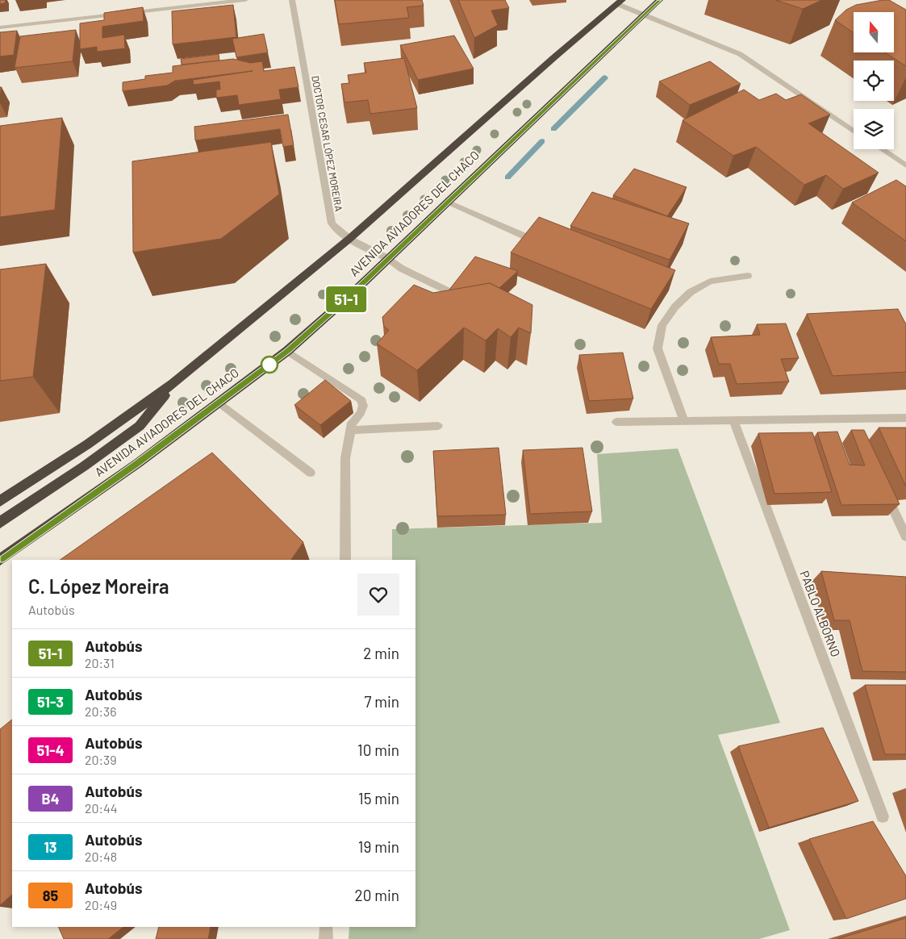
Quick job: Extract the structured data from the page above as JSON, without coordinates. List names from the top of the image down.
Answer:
{
  "streets": {
    "highway": ["AVENIDA AVIADORES DEL CHACO"],
    "street": ["DOCTOR CESAR LÓPEZ MOREIRA", "PABLO ALBORNO"]
  },
  "crossings": [
    ["DOCTOR CESAR LÓPEZ MOREIRA", "AVENIDA AVIADORES DEL CHACO"]
  ],
  "lines": ["bus line 51-1"],
  "north": "top",
  "page": {
    "on_map": "51-1",
    "heading": ["C. López Moreira", "Autobús"],
    "list": [
      {
        "mark": "51-1",
        "name": "Autobús",
        "note": "20:31",
        "value": "2 min"
      },
      {
        "mark": "51-3",
        "name": "Autobús",
        "note": "20:36",
        "value": "7 min"
      },
      {
        "mark": "51-4",
        "name": "Autobús",
        "note": "20:39",
        "value": "10 min"
      },
      {
        "mark": "B4",
        "name": "Autobús",
        "note": "20:44",
        "value": "15 min"
      },
      {
        "mark": "13",
        "name": "Autobús",
        "note": "20:48",
        "value": "19 min"
      },
      {
        "mark": "85",
        "name": "Autobús",
        "note": "20:49",
        "value": "20 min"
      }
    ]
  }
}
